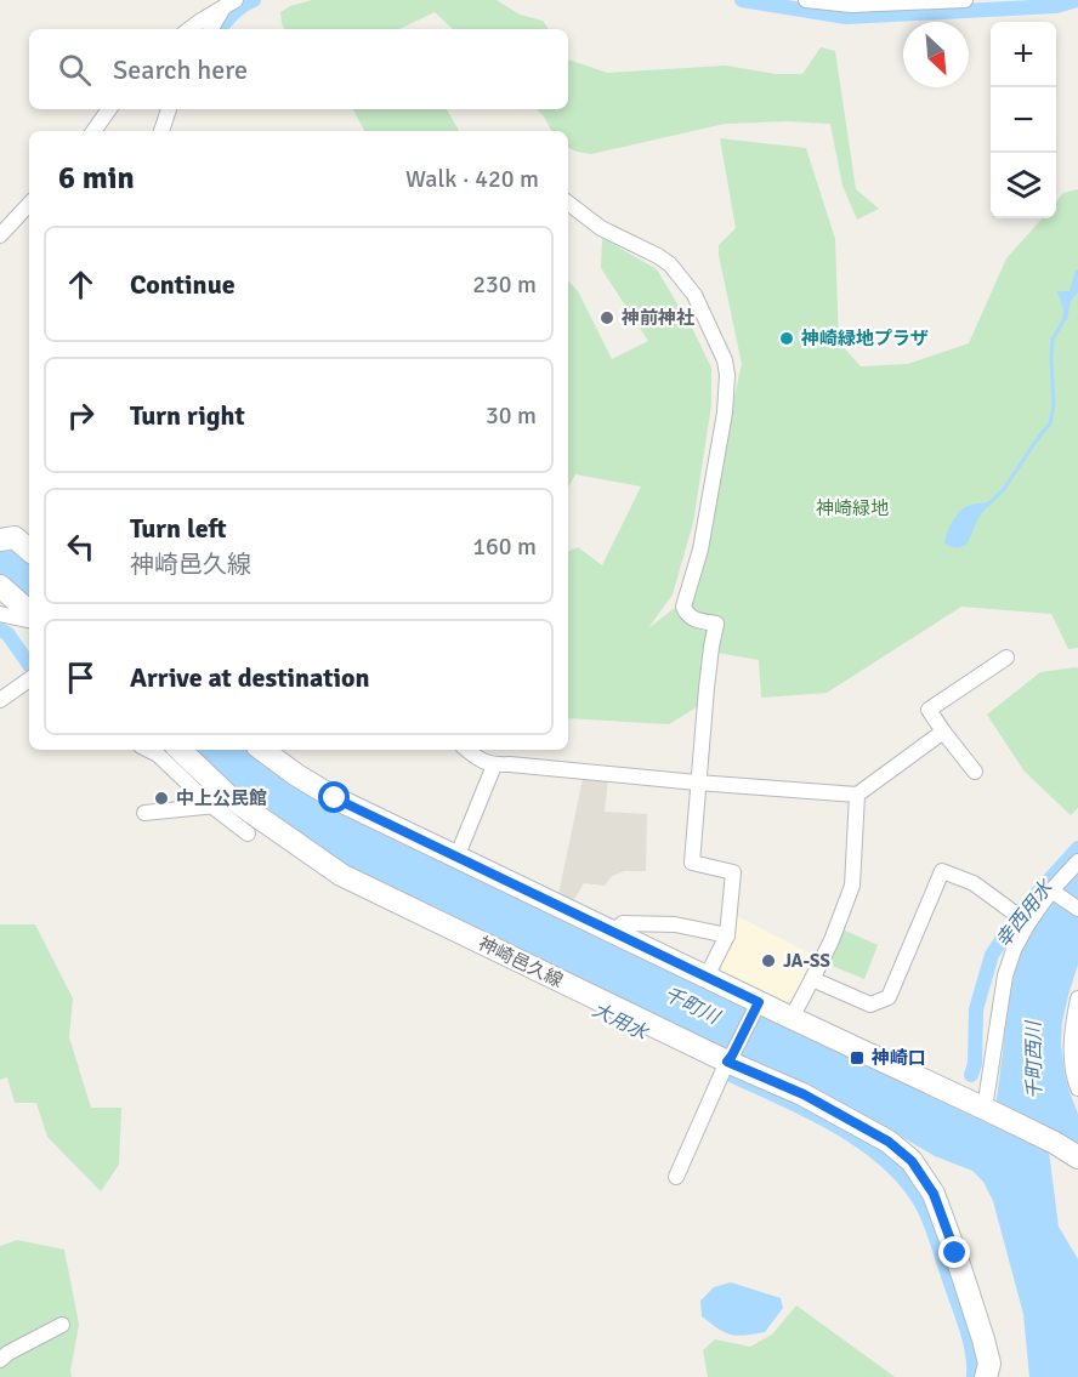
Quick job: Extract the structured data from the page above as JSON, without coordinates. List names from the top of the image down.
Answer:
{
  "streets": {
    "main road": ["神崎邑久線"]
  },
  "water": [
    "幸西用水",
    "千町川",
    "大用水",
    "千町西川"
  ],
  "parks": ["神崎緑地"],
  "places": {
    "other": [
      "神前神社",
      "神崎緑地プラザ",
      "中上公民館",
      "JA-SS"
    ],
    "transit": ["神崎口"]
  },
  "north": "bottom right",
  "page": {
    "map_buttons": ["+", "−"],
    "search": "Search here",
    "heading": ["6 min", "Walk · 420 m"],
    "list": [
      ["Continue", "230 m"],
      ["Turn right", "30 m"],
      ["Turn left", "神崎邑久線", "160 m"],
      "Arrive at destination"
    ]
  }
}
